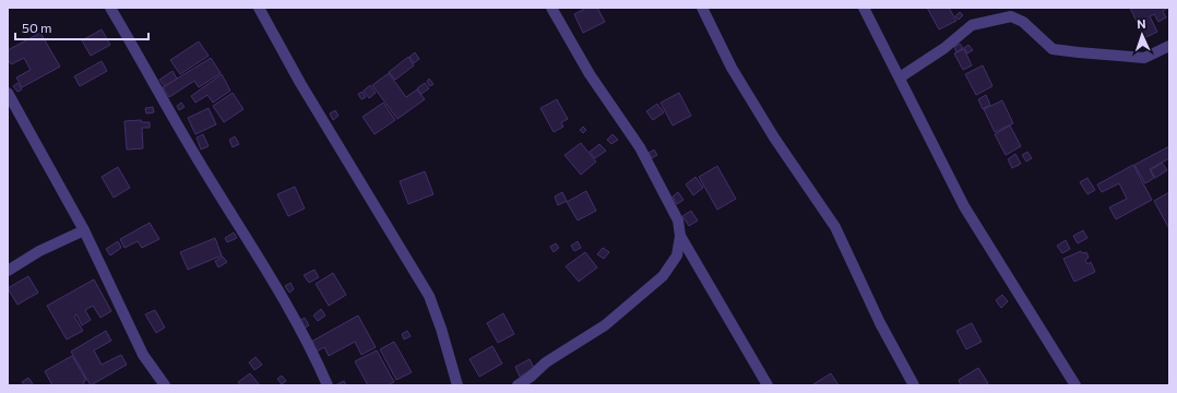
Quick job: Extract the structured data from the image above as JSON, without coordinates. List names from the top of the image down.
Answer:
{
  "scale_bar": "50 m",
  "north": "top"
}
